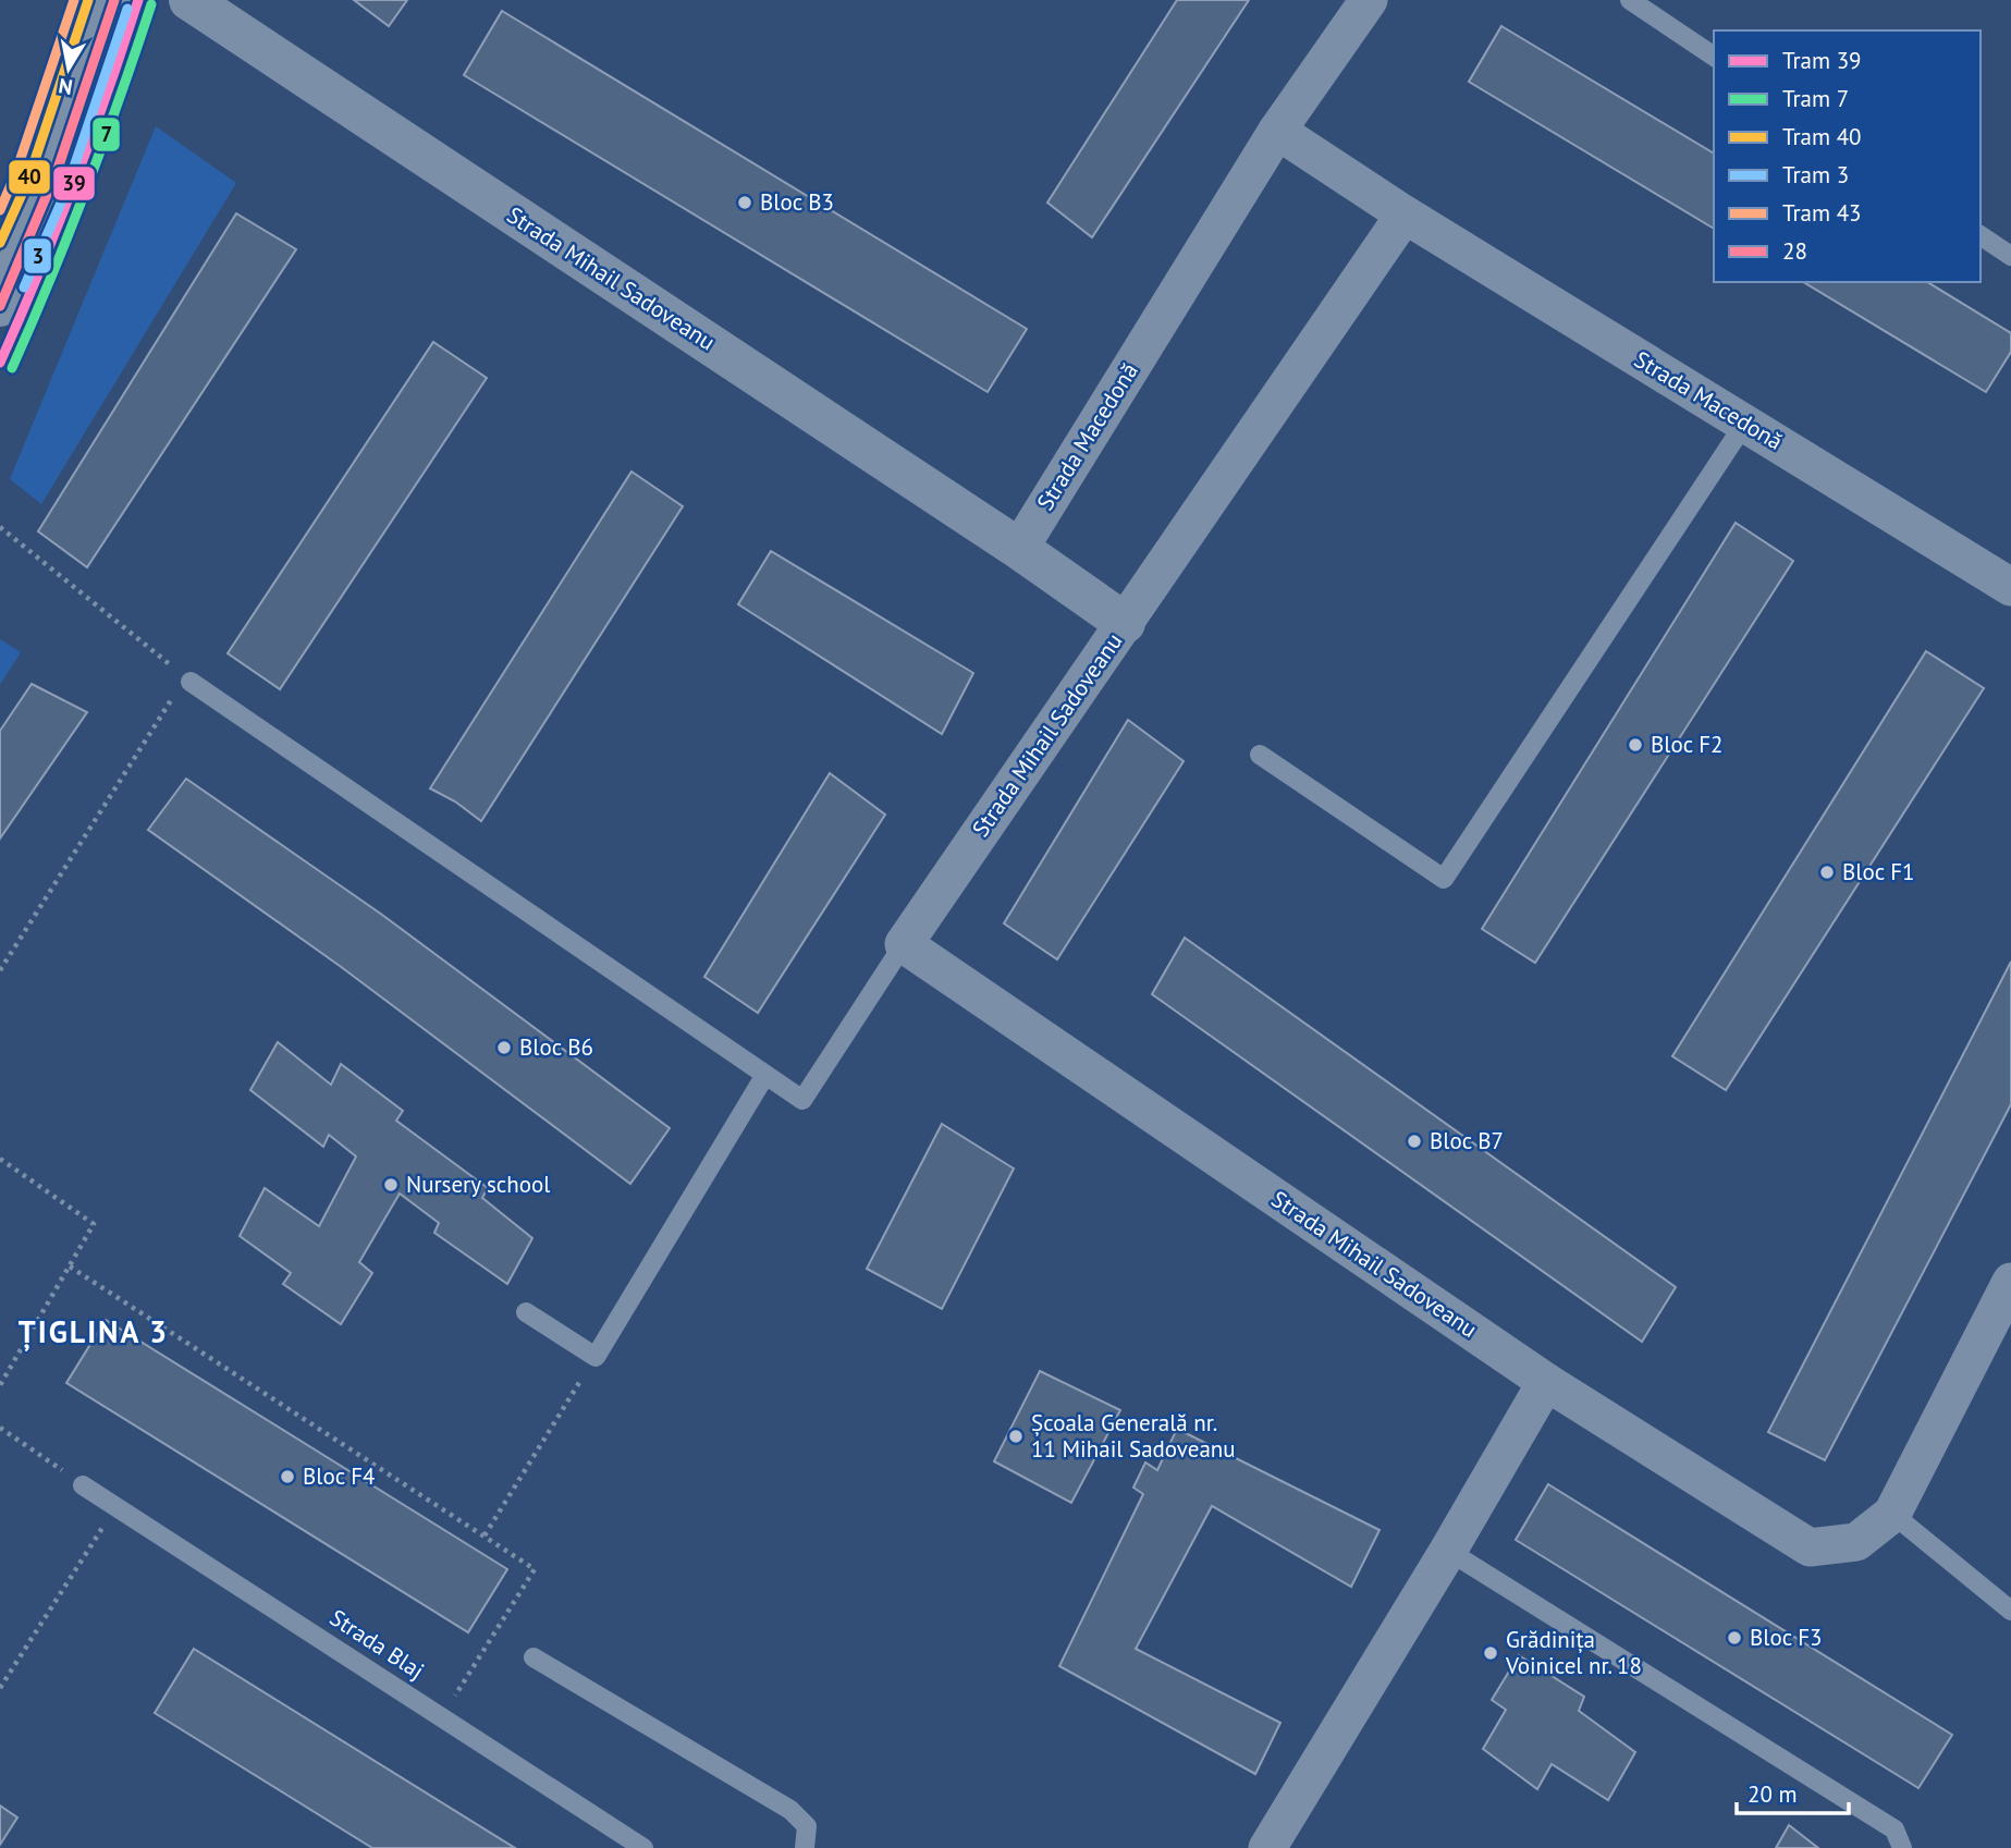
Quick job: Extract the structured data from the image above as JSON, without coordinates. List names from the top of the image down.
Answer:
{
  "streets": {
    "street": ["Strada Mihail Sadoveanu", "Strada Macedonă"],
    "lane": ["Strada Blaj"]
  },
  "crossings": [
    ["Strada Mihail Sadoveanu", "Strada Macedonă"]
  ],
  "districts": ["ȚIGLINA 3"],
  "places": [
    "Bloc B3",
    "Bloc F2",
    "Bloc F1",
    "Bloc B6",
    "Bloc B7",
    "Nursery school",
    "Școala Generală nr. 11 Mihail Sadoveanu",
    "Bloc F4",
    "Bloc F3",
    "Grădinița Voinicel nr. 18"
  ],
  "lines": [
    "tram line 39",
    "tram line 40",
    "tram line 43",
    "transit line 28",
    "tram line 7",
    "tram line 3"
  ],
  "legend": [
    "Tram 39",
    "Tram 7",
    "Tram 40",
    "Tram 3",
    "Tram 43",
    "28"
  ],
  "scale_bar": "20 m",
  "north": "bottom"
}
